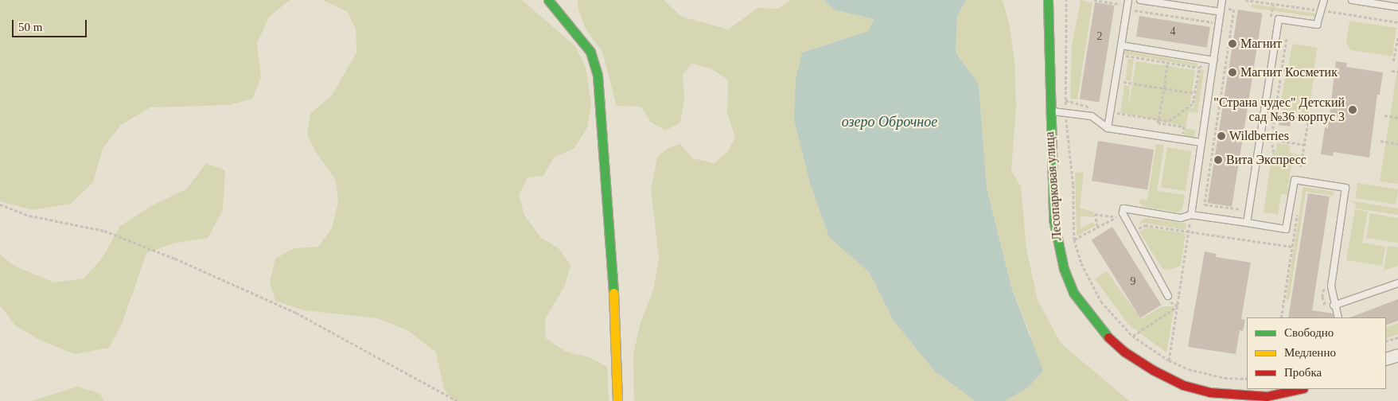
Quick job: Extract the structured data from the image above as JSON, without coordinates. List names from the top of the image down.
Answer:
{
  "streets": {
    "street": ["Лесопарковая улица"]
  },
  "water": ["озеро Оброчное"],
  "places": [
    "Магнит",
    "Магнит Косметик",
    "\"Страна чудес\" Детский сад №36 корпус 3",
    "Wildberries",
    "Вита Экспресс"
  ],
  "house_numbers": ["4", "2", "9"],
  "legend": ["Свободно", "Медленно", "Пробка"],
  "scale_bar": "50 m"
}
